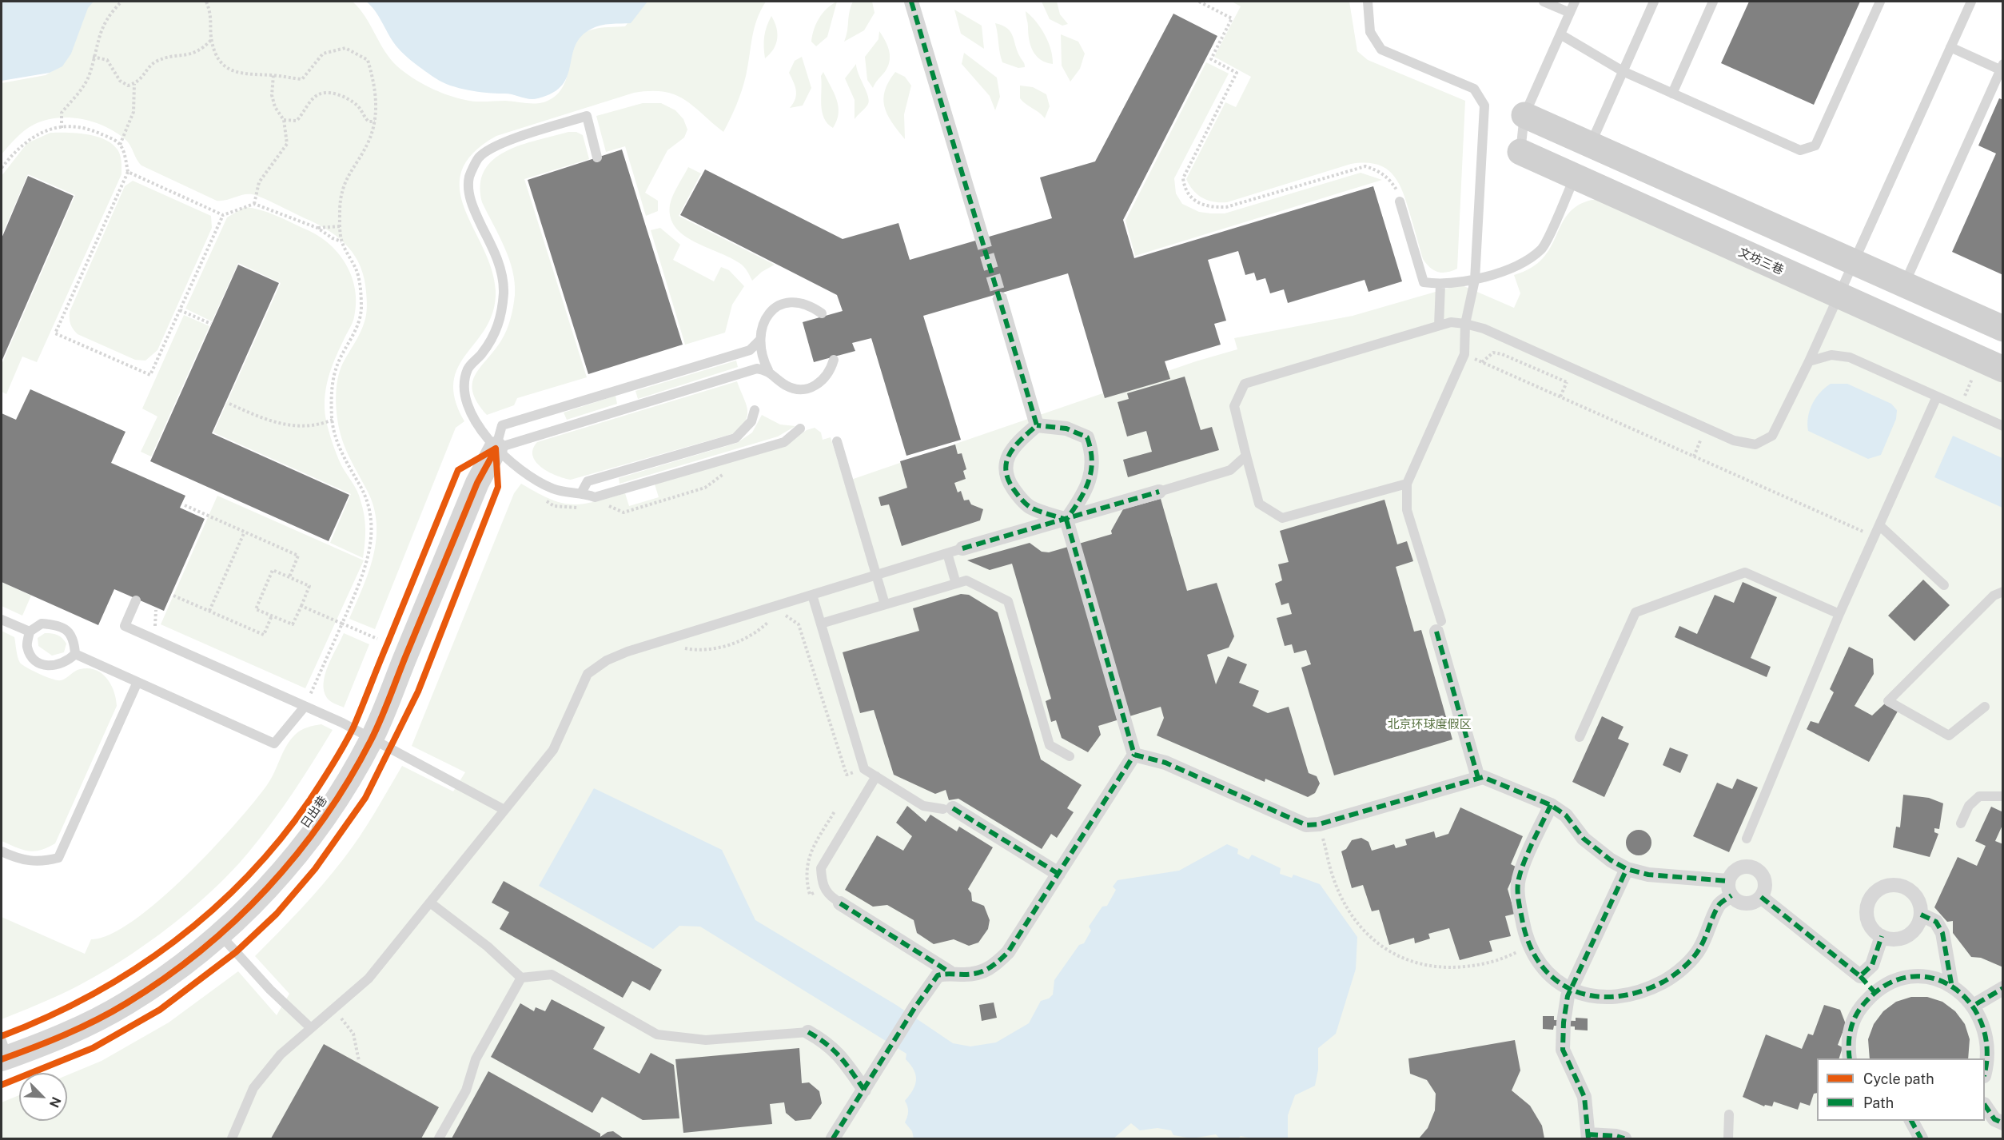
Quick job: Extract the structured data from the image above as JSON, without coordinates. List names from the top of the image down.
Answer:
{
  "streets": {
    "main road": ["文坊三巷"],
    "street": ["日出巷"]
  },
  "parks": ["北京环球度假区"],
  "legend": ["Cycle path", "Path"],
  "north": "bottom right"
}
